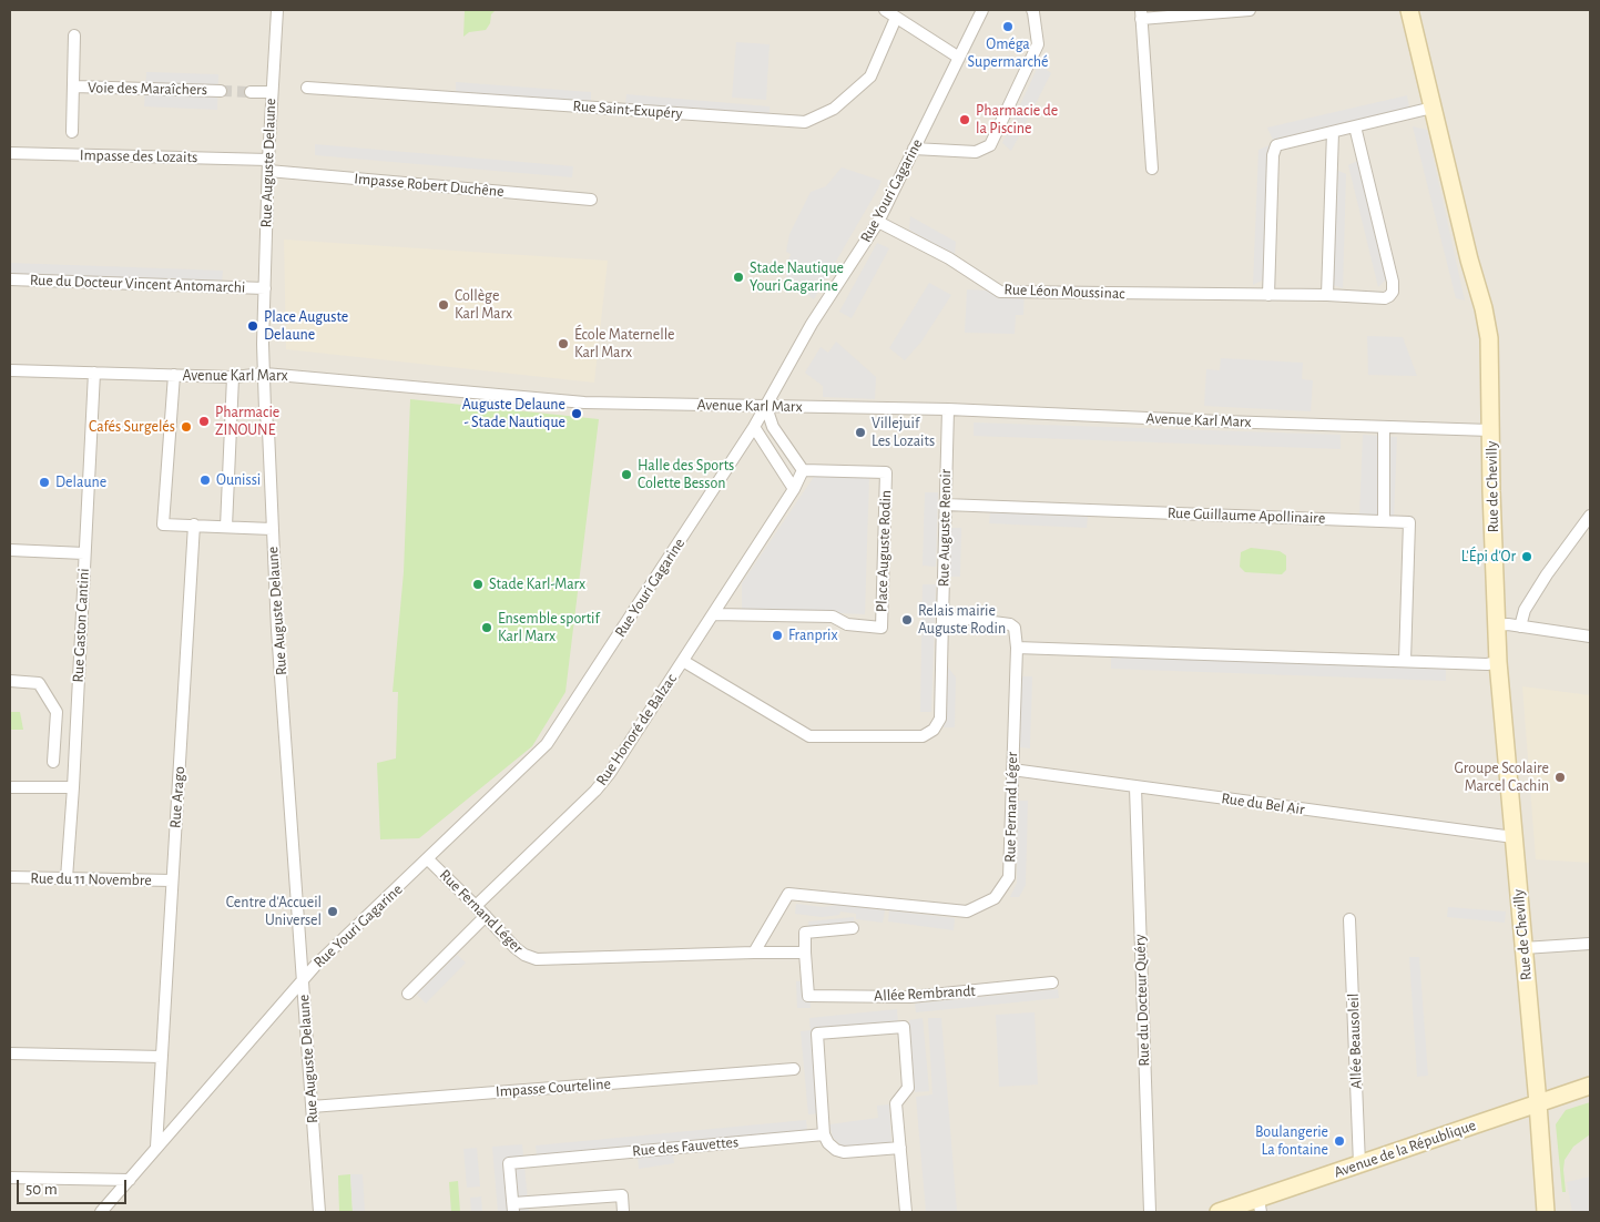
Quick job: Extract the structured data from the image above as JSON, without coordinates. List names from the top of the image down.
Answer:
{
  "streets": {
    "street": [
      "Voie des Maraîchers",
      "Rue Saint-Exupéry",
      "Impasse des Lozaits",
      "Rue Auguste Delaune",
      "Impasse Robert Duchêne",
      "Rue Youri Gagarine",
      "Rue du Docteur Vincent Antomarchi",
      "Rue Léon Moussinac",
      "Avenue Karl Marx",
      "Rue de Chevilly",
      "Rue Guillaume Apollinaire",
      "Rue Auguste Renoir",
      "Place Auguste Rodin",
      "Rue Gaston Cantini",
      "Rue Honoré de Balzac",
      "Rue Arago",
      "Rue du Bel Air",
      "Rue Fernand Léger",
      "Rue du 11 Novembre",
      "Allée Rembrandt",
      "Rue du Docteur Quéry",
      "Allée Beausoleil",
      "Impasse Courteline",
      "Rue des Fauvettes",
      "Avenue de la République"
    ]
  },
  "crossings": [
    ["Impasse des Lozaits", "Rue Auguste Delaune"],
    ["Impasse des Lozaits", "Impasse Robert Duchêne"],
    ["Rue Auguste Delaune", "Impasse Robert Duchêne"],
    ["Rue Auguste Delaune", "Rue Youri Gagarine"],
    ["Rue Auguste Delaune", "Rue du Docteur Vincent Antomarchi"],
    ["Rue Auguste Delaune", "Avenue Karl Marx"],
    ["Rue Auguste Delaune", "Impasse Courteline"],
    ["Rue Youri Gagarine", "Rue Léon Moussinac"],
    ["Rue Youri Gagarine", "Avenue Karl Marx"],
    ["Rue Youri Gagarine", "Rue Arago"],
    ["Rue Youri Gagarine", "Rue Fernand Léger"],
    ["Avenue Karl Marx", "Rue de Chevilly"],
    ["Avenue Karl Marx", "Rue Auguste Renoir"],
    ["Avenue Karl Marx", "Rue Gaston Cantini"],
    ["Rue de Chevilly", "Rue du Bel Air"],
    ["Rue de Chevilly", "Avenue de la République"],
    ["Rue Guillaume Apollinaire", "Rue Auguste Renoir"],
    ["Rue Auguste Renoir", "Rue Honoré de Balzac"],
    ["Place Auguste Rodin", "Rue Honoré de Balzac"],
    ["Rue Gaston Cantini", "Rue du 11 Novembre"],
    ["Rue Honoré de Balzac", "Rue Fernand Léger"],
    ["Rue Arago", "Rue du 11 Novembre"],
    ["Rue du Bel Air", "Rue Fernand Léger"],
    ["Rue du Bel Air", "Rue du Docteur Quéry"],
    ["Allée Beausoleil", "Avenue de la République"]
  ],
  "places": [
    "Oméga Supermarché",
    "Pharmacie de la Piscine",
    "Stade Nautique Youri Gagarine",
    "Collège Karl Marx",
    "Place Auguste Delaune",
    "École Maternelle Karl Marx",
    "Auguste Delaune - Stade Nautique",
    "Pharmacie ZINOUNE",
    "Cafés Surgelés",
    "Villejuif Les Lozaits",
    "Halle des Sports Colette Besson",
    "Ounissi",
    "Delaune",
    "L'Épi d'Or",
    "Stade Karl-Marx",
    "Relais mairie Auguste Rodin",
    "Ensemble sportif Karl Marx",
    "Franprix",
    "Groupe Scolaire Marcel Cachin",
    "Centre d'Accueil Universel",
    "Boulangerie La fontaine"
  ],
  "scale_bar": "50 m"
}
